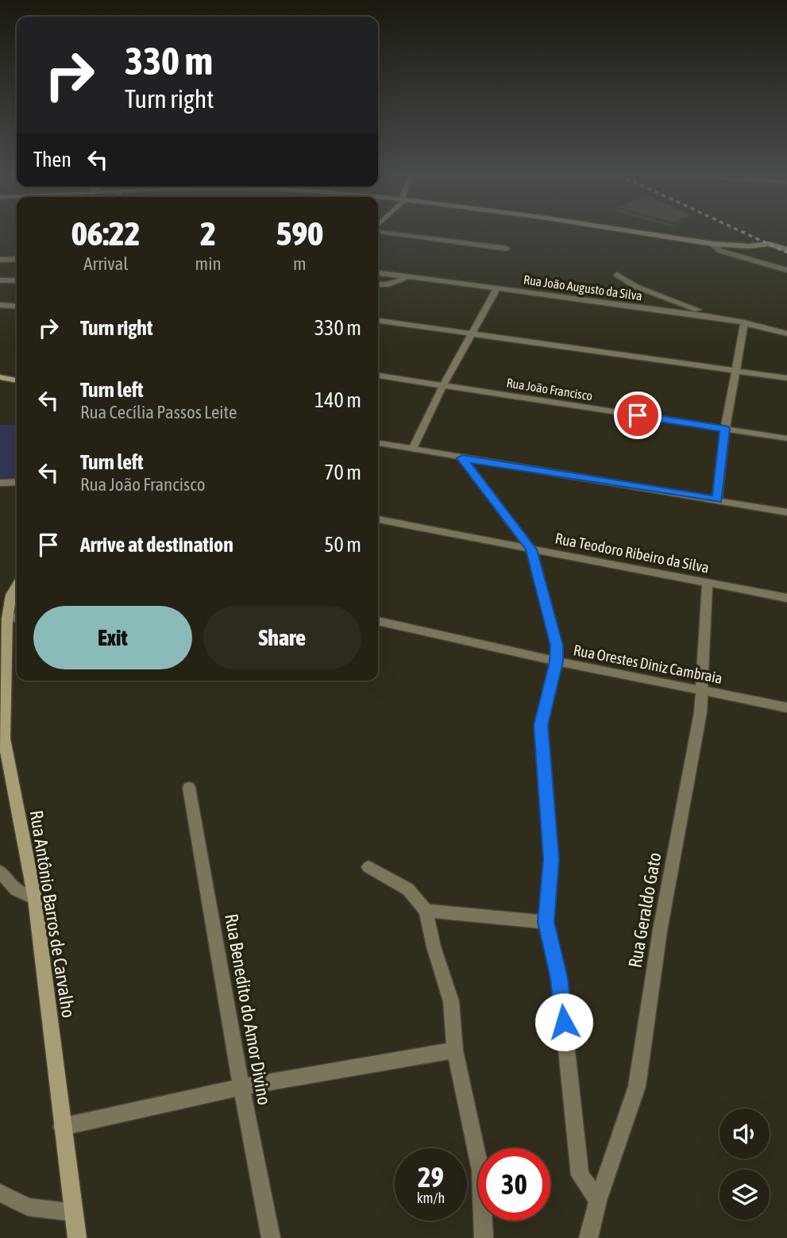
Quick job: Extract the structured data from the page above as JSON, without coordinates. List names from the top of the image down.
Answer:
{
  "streets": {
    "street": [
      "Rua João Augusto da Silva",
      "Rua João Francisco",
      "Rua Teodoro Ribeiro da Silva",
      "Rua Orestes Diniz Cambraia",
      "Rua Geraldo Gato",
      "Rua Antônio Barros de Carvalho",
      "Rua Benedito do Amor Divino"
    ]
  },
  "crossings": [
    ["Rua Teodoro Ribeiro da Silva", "Rua Geraldo Gato"],
    ["Rua Orestes Diniz Cambraia", "Rua Geraldo Gato"]
  ],
  "page": {
    "turn": ["330 m", "Turn right"],
    "then": "Then",
    "eta": [
      "06:22",
      "Arrival",
      "2",
      "min",
      "590",
      "m"
    ],
    "list": [
      {
        "name": "Turn right",
        "value": "330 m"
      },
      {
        "name": "Turn left",
        "note": "Rua Cecília Passos Leite",
        "value": "140 m"
      },
      {
        "name": "Turn left",
        "note": "Rua João Francisco",
        "value": "70 m"
      },
      {
        "name": "Arrive at destination",
        "value": "50 m"
      }
    ],
    "buttons": ["Exit", "Share"],
    "speed": "29 km/h",
    "limit": "30"
  }
}
